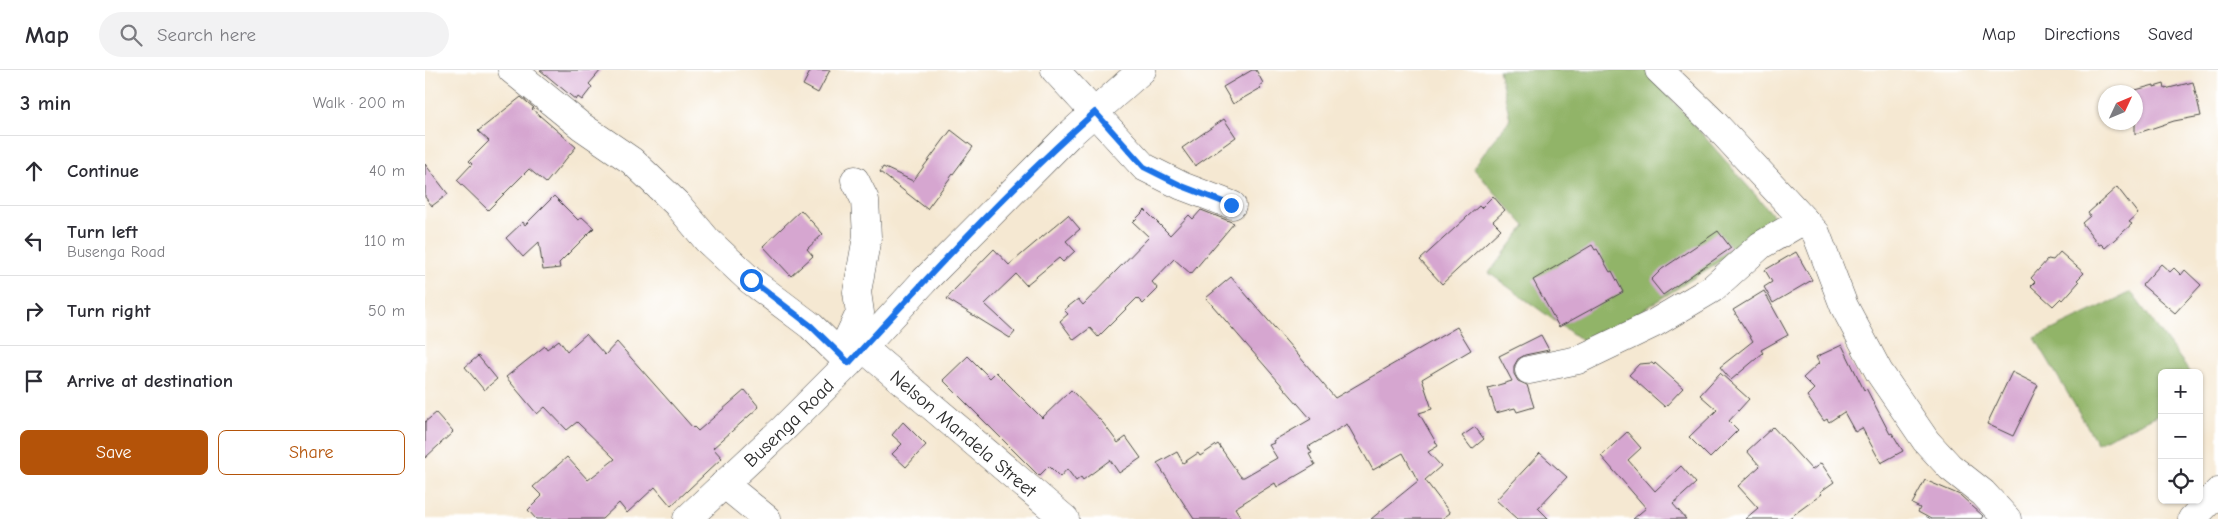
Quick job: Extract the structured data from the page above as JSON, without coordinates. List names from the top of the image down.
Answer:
{
  "streets": {
    "street": ["Busenga Road", "Nelson Mandela Street"]
  },
  "crossings": [
    ["Busenga Road", "Nelson Mandela Street"]
  ],
  "north": "top right",
  "page": {
    "header": "Map",
    "search": "Search here",
    "nav": ["Map", "Directions", "Saved"],
    "heading": ["3 min", "Walk · 200 m"],
    "list": [
      ["Continue", "40 m"],
      ["Turn left", "Busenga Road", "110 m"],
      ["Turn right", "50 m"],
      "Arrive at destination"
    ],
    "map_buttons": ["+", "−"],
    "buttons": ["Save", "Share"]
  }
}
